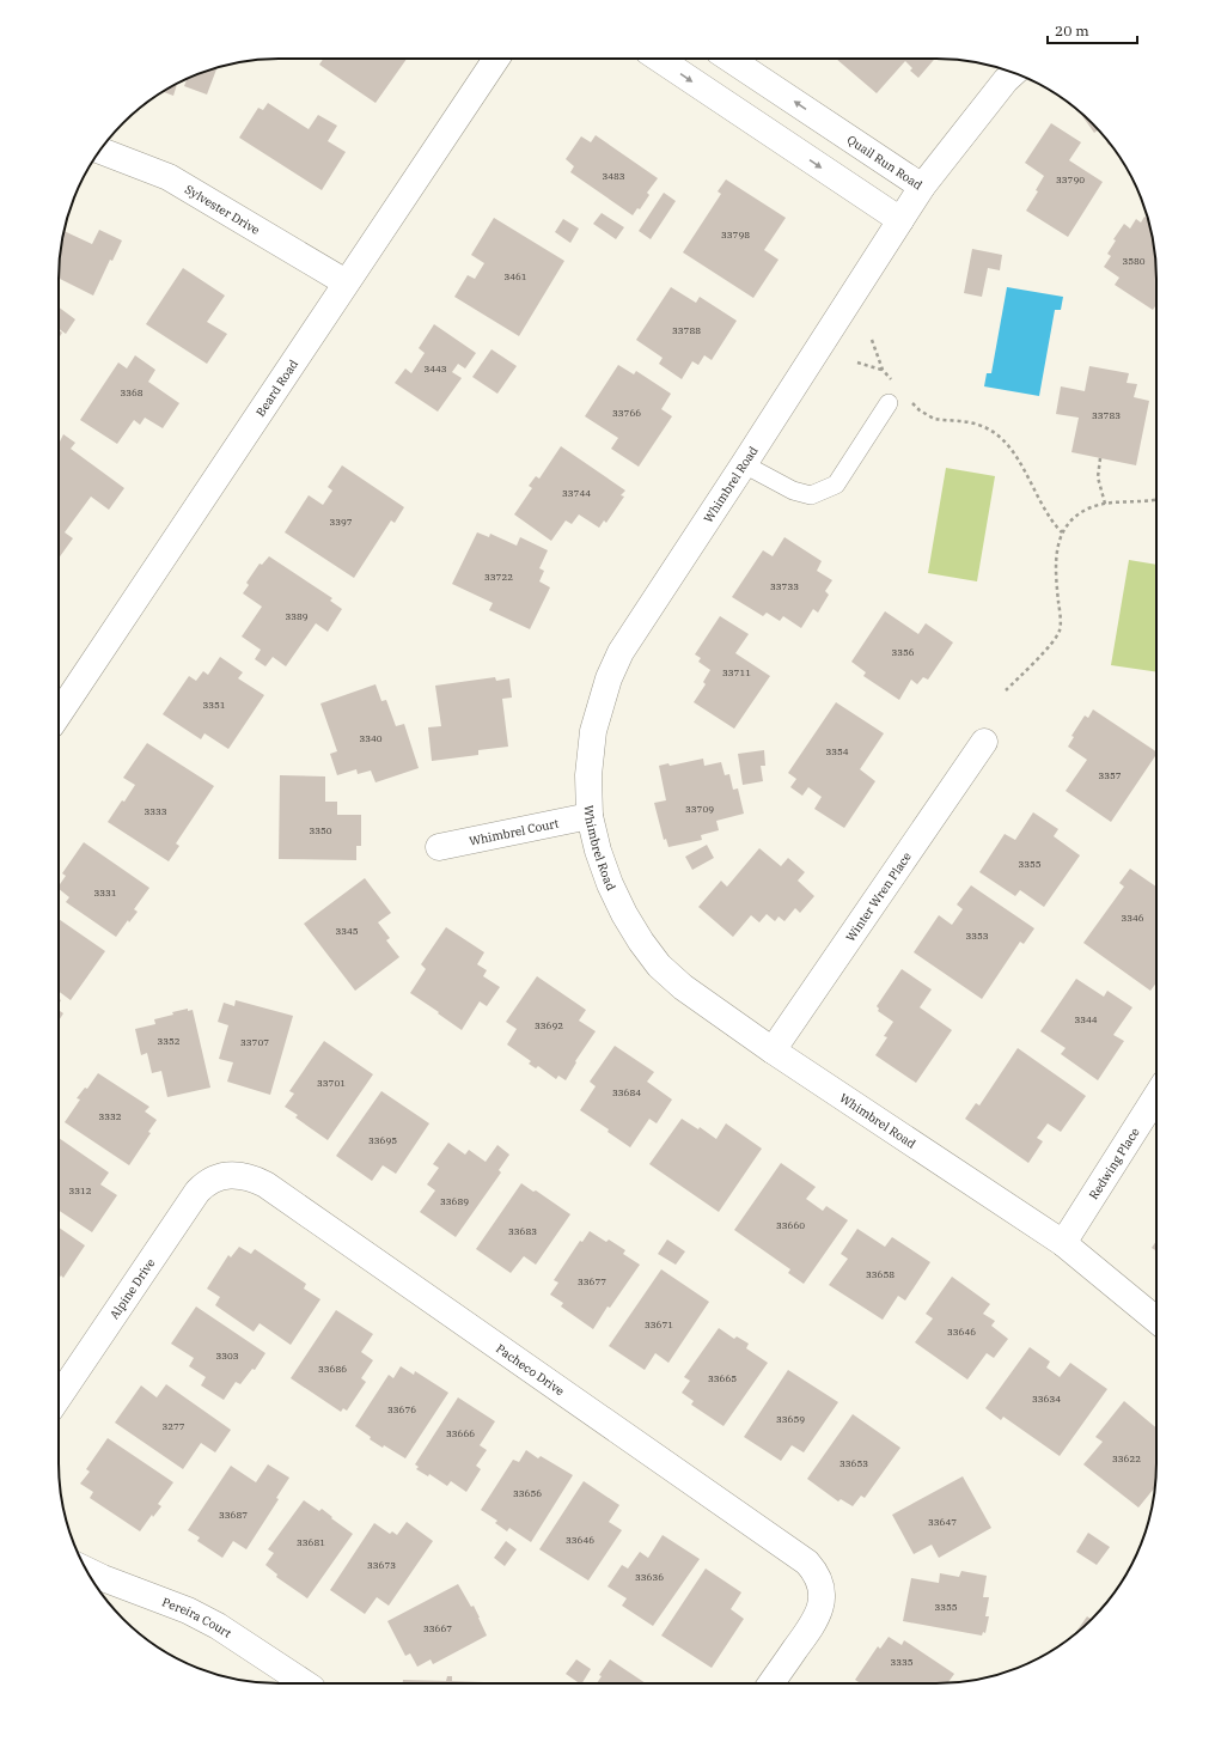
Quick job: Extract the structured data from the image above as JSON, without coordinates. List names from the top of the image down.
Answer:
{
  "streets": {
    "street": [
      "Quail Run Road",
      "Sylvester Drive",
      "Beard Road",
      "Whimbrel Road",
      "Whimbrel Court",
      "Winter Wren Place",
      "Redwing Place",
      "Alpine Drive",
      "Pacheco Drive",
      "Pereira Court"
    ]
  },
  "crossings": [
    ["Quail Run Road", "Whimbrel Road"],
    ["Sylvester Drive", "Beard Road"],
    ["Whimbrel Road", "Whimbrel Court"],
    ["Whimbrel Road", "Winter Wren Place"],
    ["Whimbrel Road", "Redwing Place"],
    ["Alpine Drive", "Pacheco Drive"]
  ],
  "house_numbers": [
    "3483",
    "33790",
    "33798",
    "3580",
    "3461",
    "33788",
    "3443",
    "3368",
    "33766",
    "33783",
    "33744",
    "3397",
    "33722",
    "33733",
    "3389",
    "3356",
    "33711",
    "3351",
    "3340",
    "3354",
    "3357",
    "33709",
    "3333",
    "3350",
    "3355",
    "3331",
    "3346",
    "3345",
    "3353",
    "3344",
    "33692",
    "3352",
    "33707",
    "33701",
    "33684",
    "3332",
    "33695",
    "3312",
    "33689",
    "33660",
    "33683",
    "33658",
    "33677",
    "33671",
    "33646",
    "3303",
    "33686",
    "33665",
    "33634",
    "33676",
    "33659",
    "3277",
    "33666",
    "33622",
    "33653",
    "33656",
    "33687",
    "33647",
    "33646",
    "33681",
    "33673",
    "33636",
    "3355",
    "33667",
    "3335"
  ],
  "scale_bar": "20 m"
}
